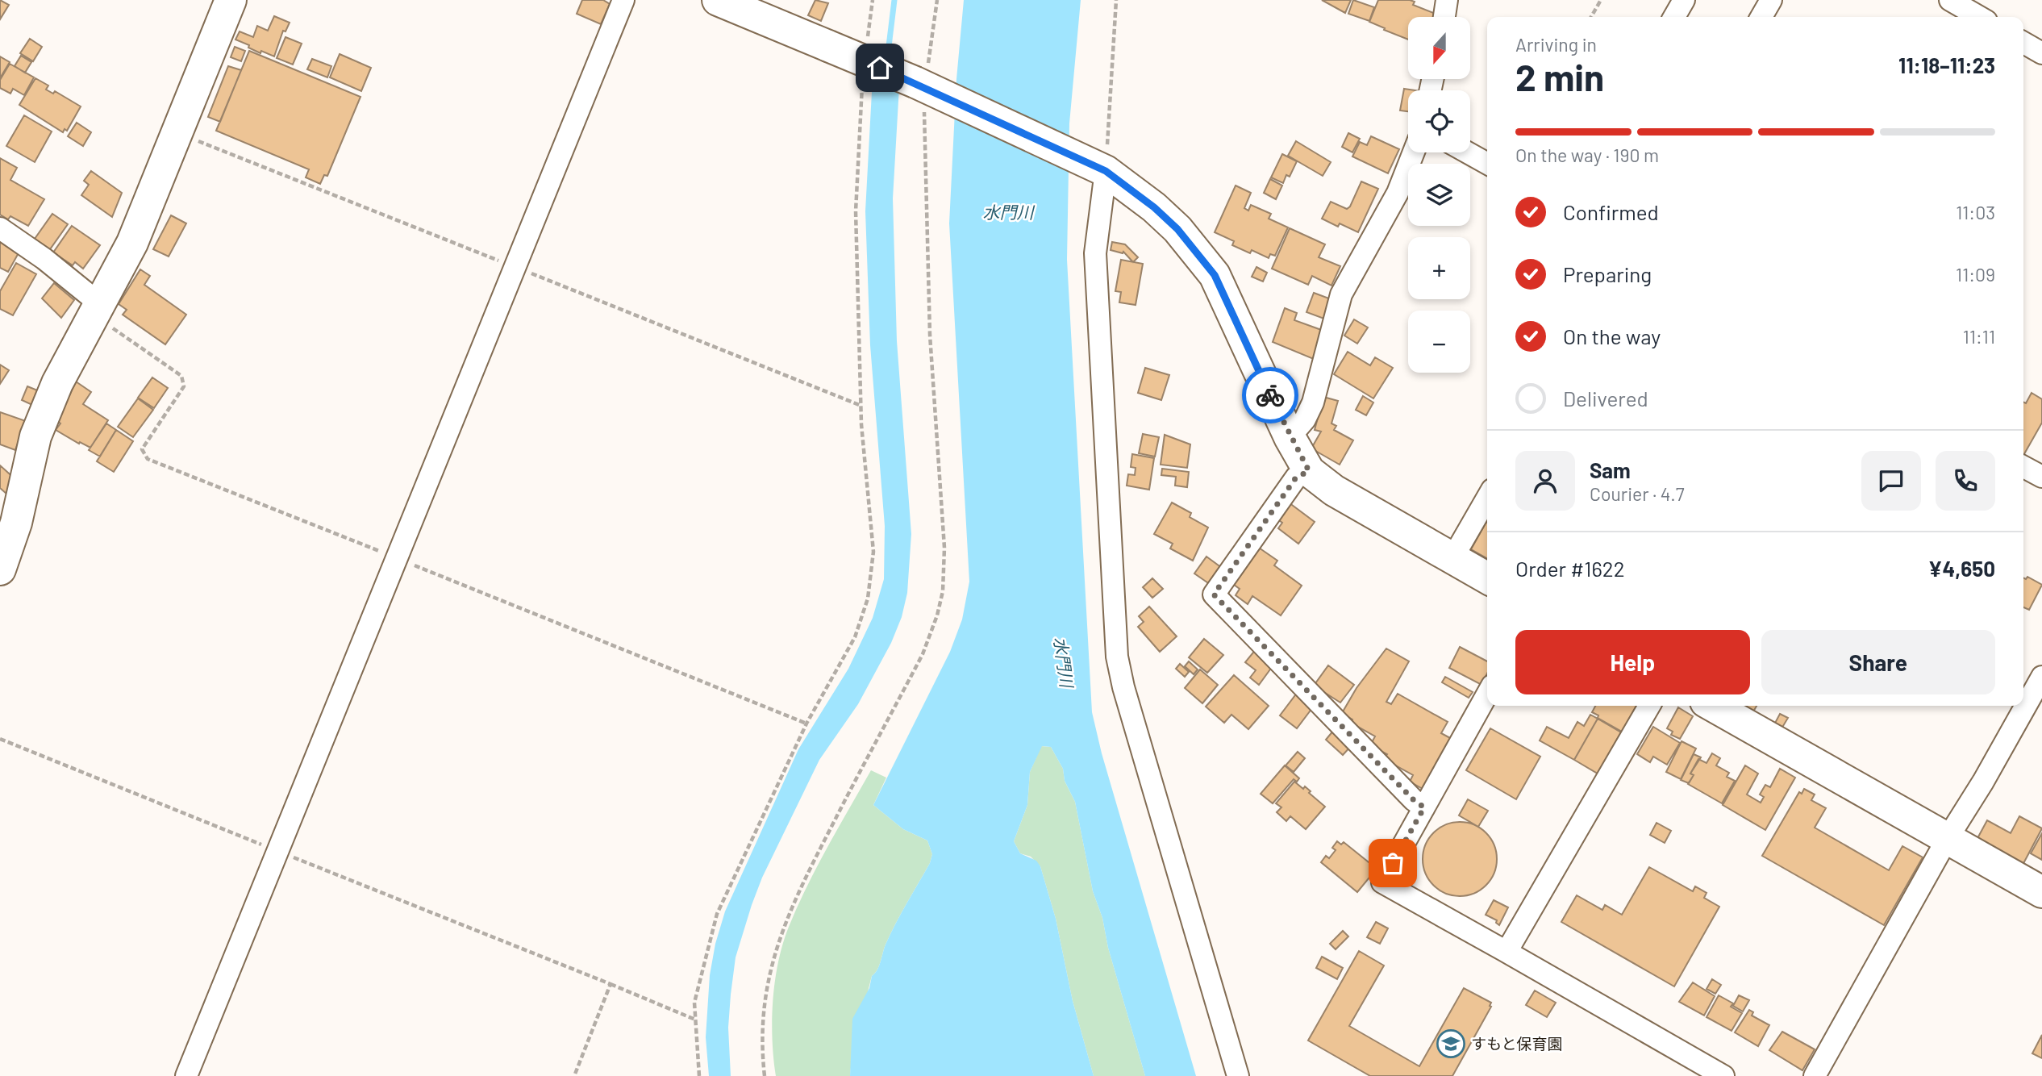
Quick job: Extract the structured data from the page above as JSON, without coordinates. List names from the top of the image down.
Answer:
{
  "water": ["水門川"],
  "places": {
    "school or university": ["すもと保育園"]
  },
  "north": "bottom",
  "page": {
    "map_buttons": ["+", "−"],
    "heading": ["2 min", "Arriving in", "11:18–11:23"],
    "panel": [
      "Sam",
      "Courier · 4.7",
      "Order #1622",
      "¥4,650"
    ],
    "bar": "On the way · 190 m",
    "list": [
      ["Confirmed", "11:03"],
      ["Preparing", "11:09"],
      ["On the way", "11:11"],
      "Delivered"
    ],
    "buttons": ["Help", "Share"]
  }
}
